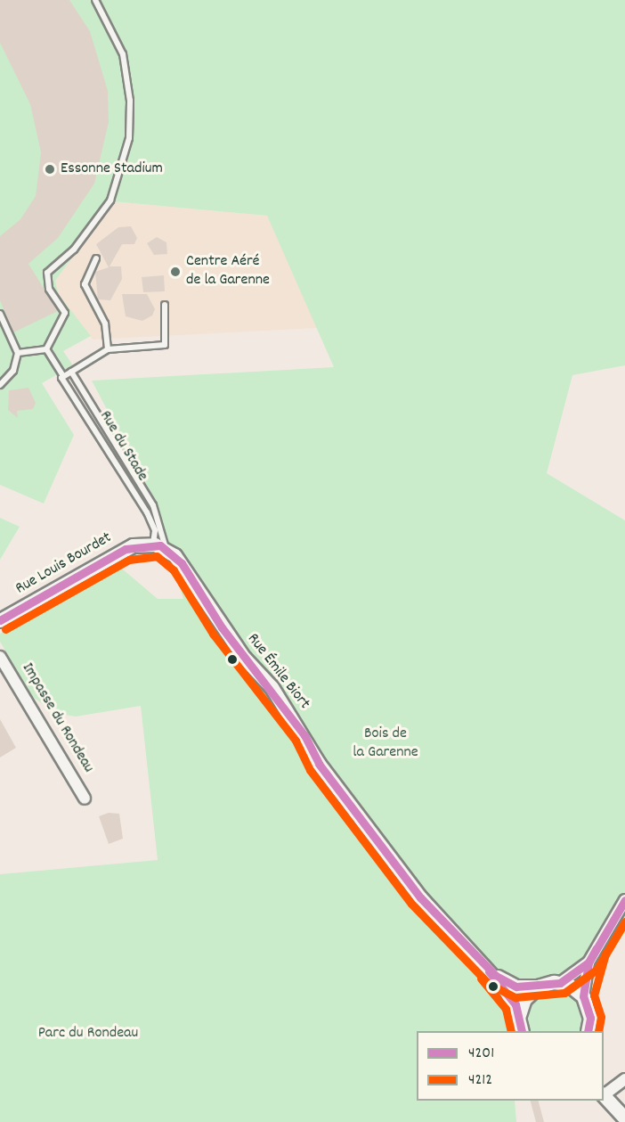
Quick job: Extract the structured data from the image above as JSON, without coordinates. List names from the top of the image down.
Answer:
{
  "streets": {
    "street": ["Rue Louis Bourdet", "Rue Émile Biort", "Impasse du Rondeau"],
    "lane": ["Rue du Stade"]
  },
  "crossings": [
    ["Rue du Stade", "Rue Louis Bourdet"],
    ["Rue du Stade", "Rue Émile Biort"],
    ["Rue Louis Bourdet", "Rue Émile Biort"]
  ],
  "parks": ["Bois de la Garenne", "Parc du Rondeau"],
  "places": ["Essonne Stadium", "Centre Aéré de la Garenne"],
  "lines": ["transit line 4201", "transit line 4212"],
  "legend": ["4201", "4212"]
}
